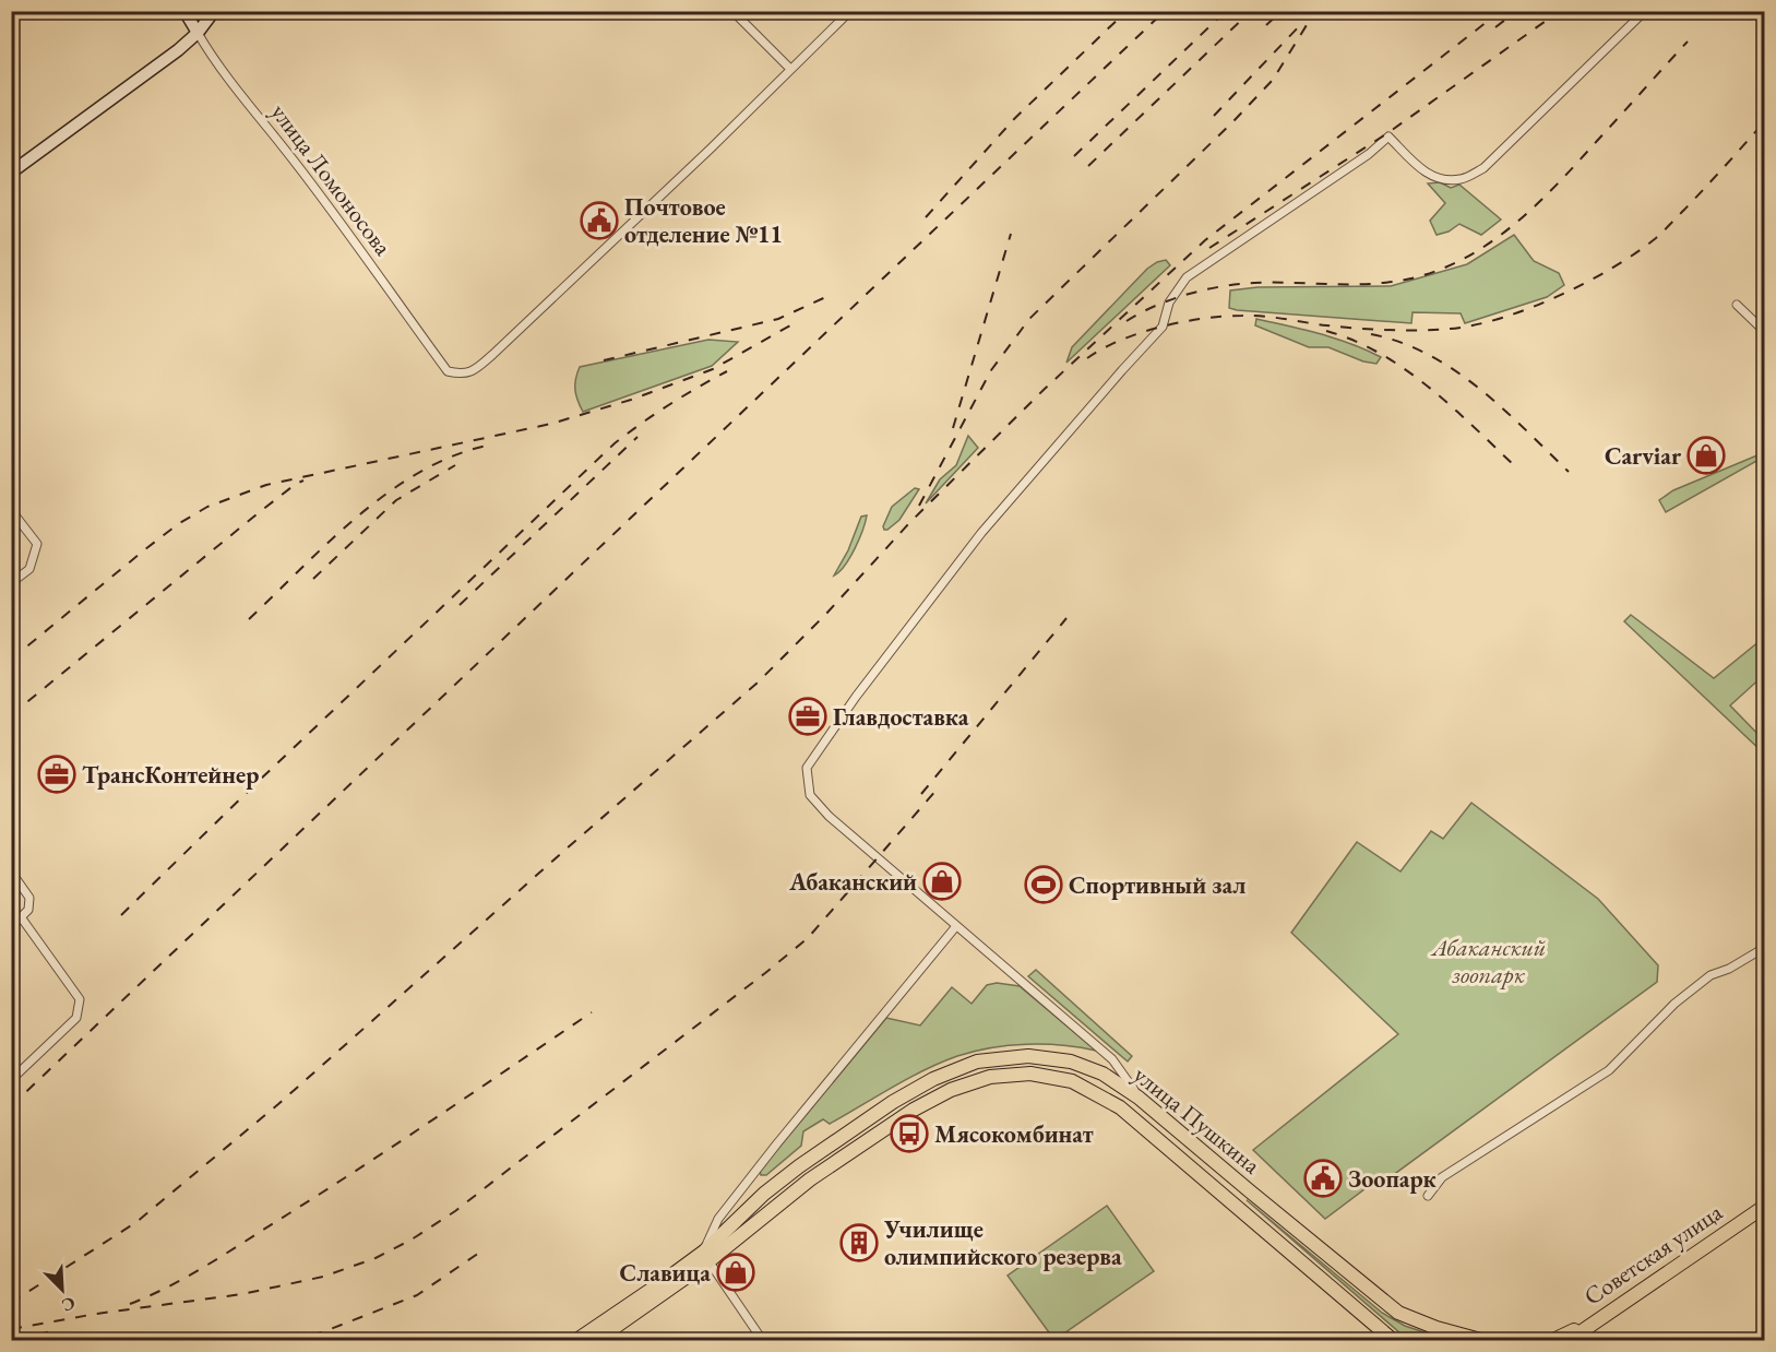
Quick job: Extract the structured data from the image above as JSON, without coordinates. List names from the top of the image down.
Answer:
{
  "streets": {
    "main road": ["улица Пушкина", "Советская улица"],
    "street": ["улица Ломоносова"]
  },
  "parks": ["Абаканский зоопарк"],
  "places": {
    "public building": ["Почтовое отделение №11", "Зоопарк"],
    "shop": ["Carviar", "Абаканский", "Славица"],
    "office": ["Главдоставка", "ТрансКонтейнер"],
    "sports": ["Спортивный зал"],
    "bus stop": ["Мясокомбинат"],
    "building": ["Училище олимпийского резерва"]
  },
  "north": "bottom right"
}
